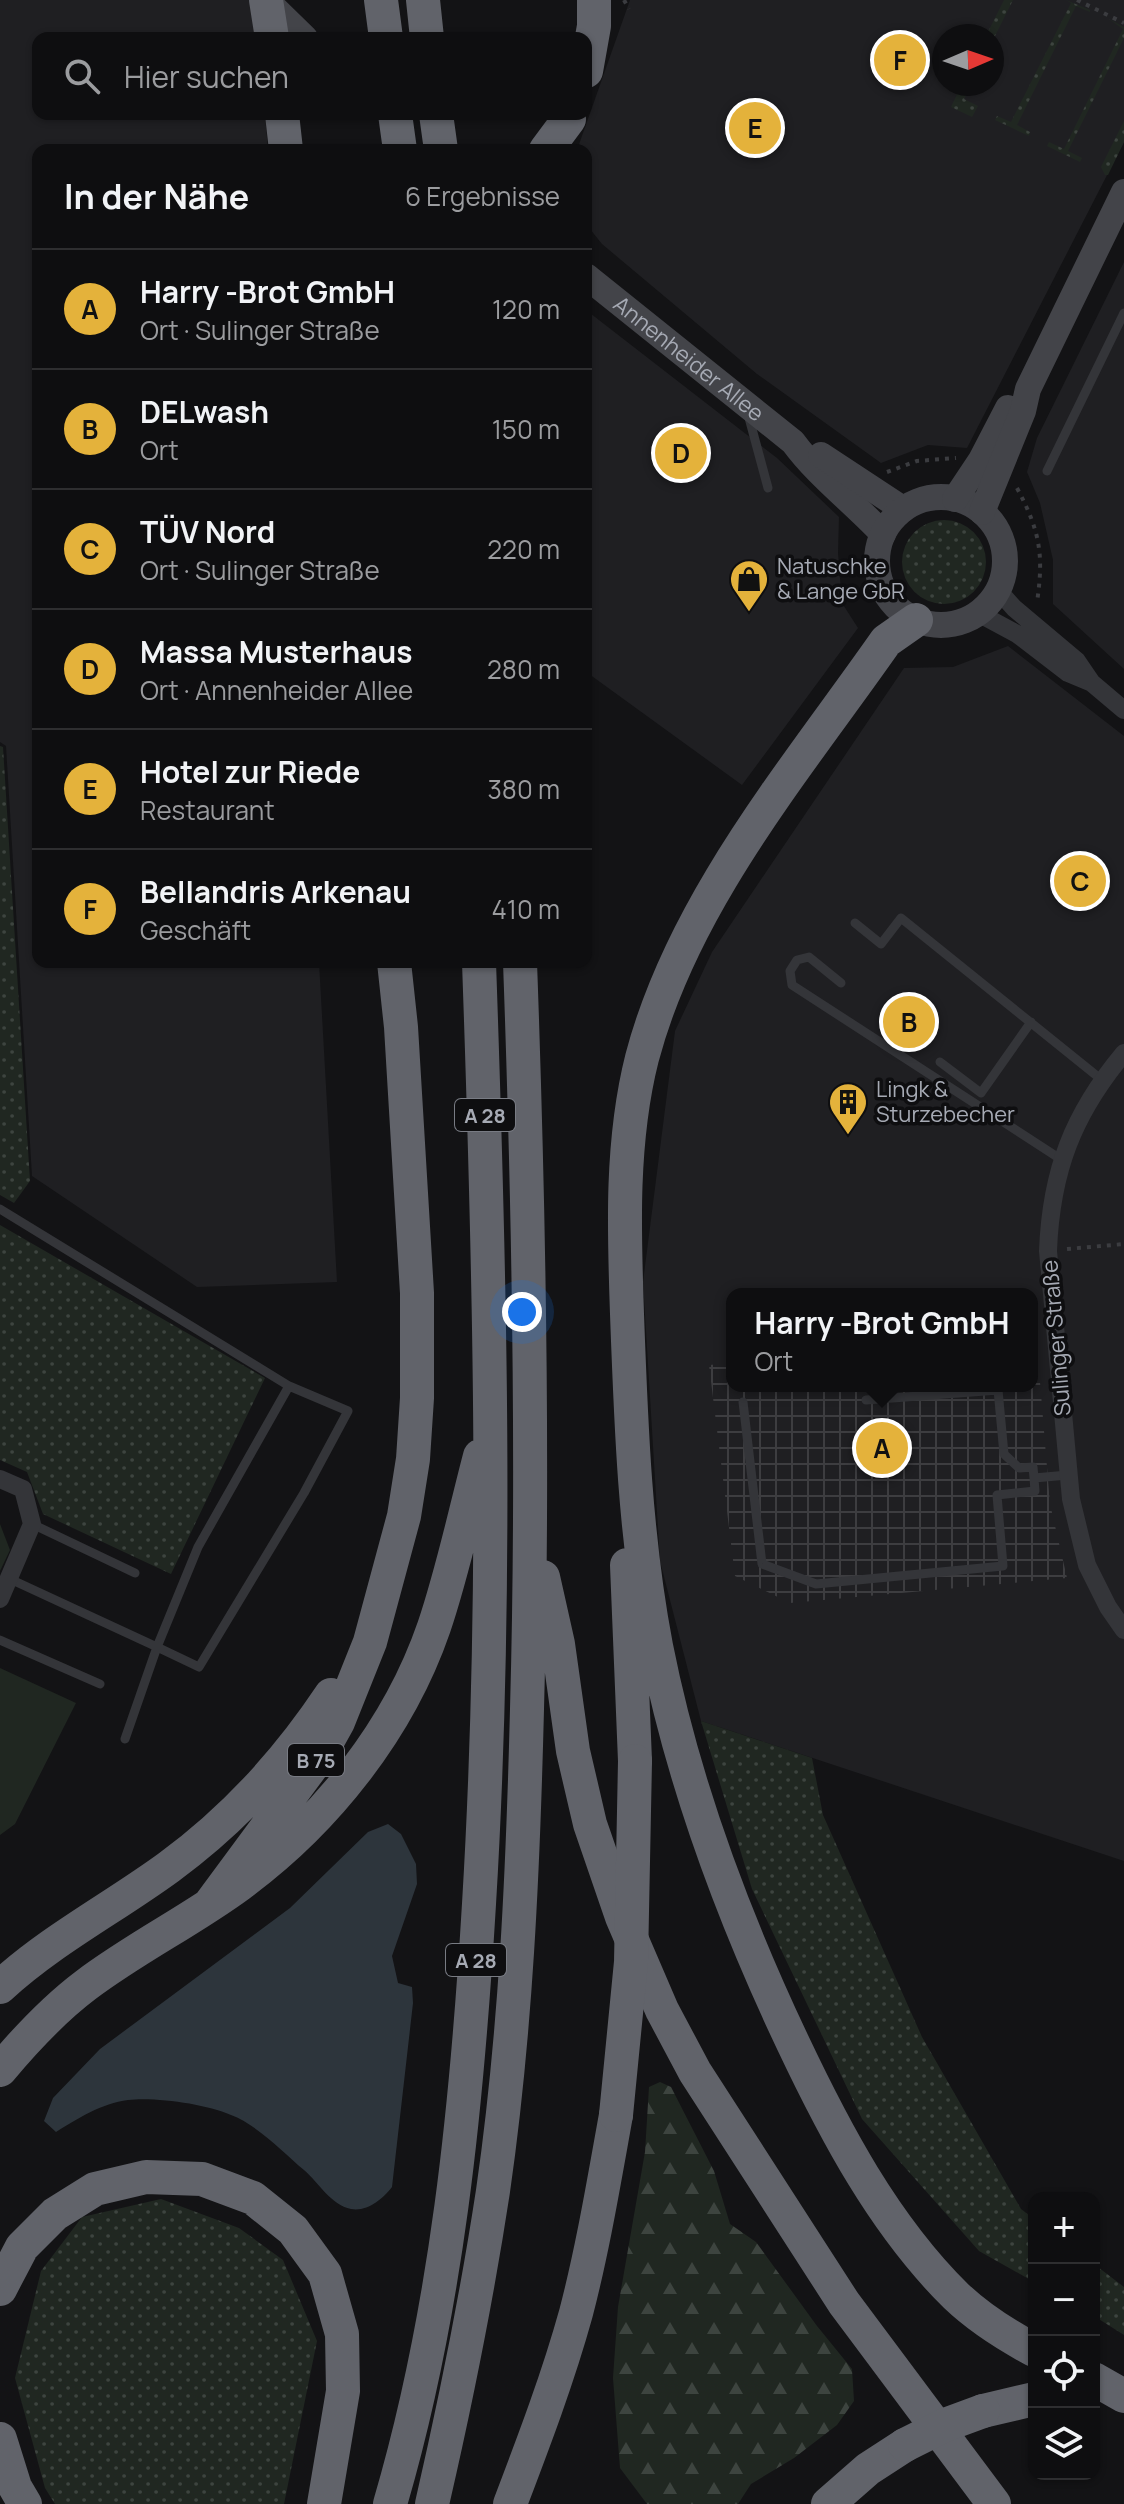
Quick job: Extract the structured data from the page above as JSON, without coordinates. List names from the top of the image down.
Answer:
{
  "streets": {
    "highway": ["A 28", "B 75"],
    "main road": ["Annenheider Allee"],
    "street": ["Sulinger Straße"]
  },
  "places": {
    "shop": ["Natuschke & Lange GbR"],
    "building": ["Lingk & Sturzebecher"]
  },
  "north": "right",
  "page": {
    "pins": [
      "F",
      "E",
      "D",
      "C",
      "B",
      "A"
    ],
    "search": "Hier suchen",
    "heading": ["In der Nähe", "6 Ergebnisse"],
    "list": [
      {
        "mark": "A",
        "name": "Harry -Brot GmbH",
        "note": "Ort · Sulinger Straße",
        "value": "120 m"
      },
      {
        "mark": "B",
        "name": "DELwash",
        "note": "Ort",
        "value": "150 m"
      },
      {
        "mark": "C",
        "name": "TÜV Nord",
        "note": "Ort · Sulinger Straße",
        "value": "220 m"
      },
      {
        "mark": "D",
        "name": "Massa Musterhaus",
        "note": "Ort · Annenheider Allee",
        "value": "280 m"
      },
      {
        "mark": "E",
        "name": "Hotel zur Riede",
        "note": "Restaurant",
        "value": "380 m"
      },
      {
        "mark": "F",
        "name": "Bellandris Arkenau",
        "note": "Geschäft",
        "value": "410 m"
      }
    ],
    "popup": ["Harry -Brot GmbH", "Ort"],
    "map_buttons": ["+", "−"]
  }
}
